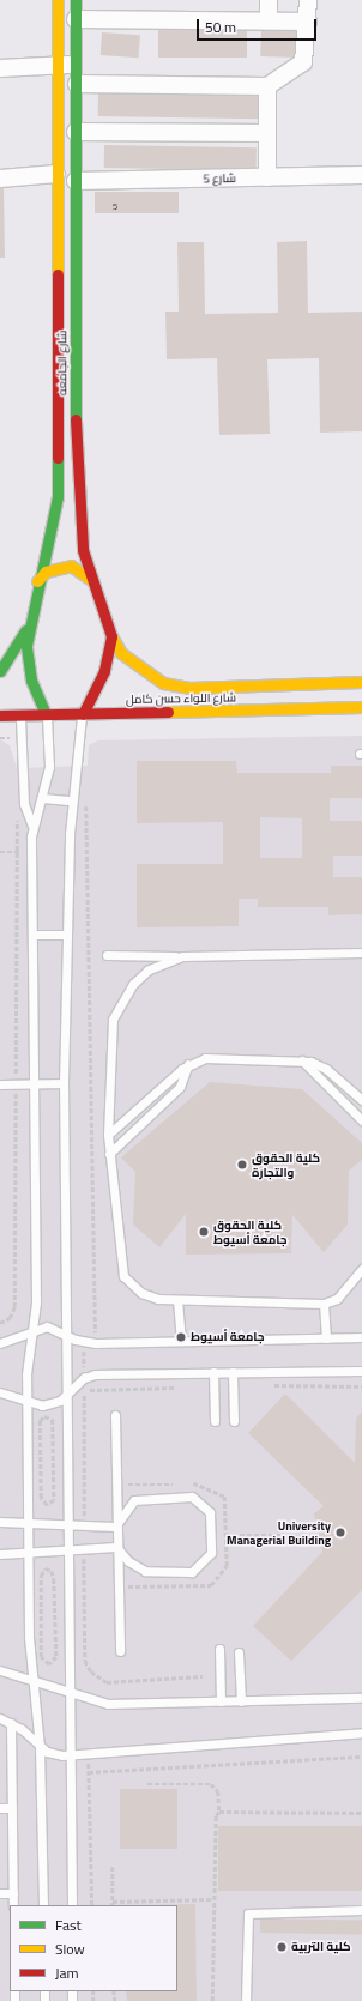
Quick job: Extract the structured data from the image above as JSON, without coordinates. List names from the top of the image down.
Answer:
{
  "streets": {
    "main road": ["شارع الجامعه", "شارع اللواء حسن كامل"],
    "street": ["شارع 5"]
  },
  "crossings": [
    ["شارع 5", "شارع الجامعه"],
    ["شارع الجامعه", "شارع اللواء حسن كامل"]
  ],
  "places": [
    "كلية الحقوق والتجارة",
    "كلية الحقوق جامعة أسيوط",
    "جامعة أسيوط",
    "University Managerial Building",
    "كلية التربية"
  ],
  "house_numbers": ["5"],
  "legend": ["Fast", "Slow", "Jam"],
  "scale_bar": "50 m"
}
